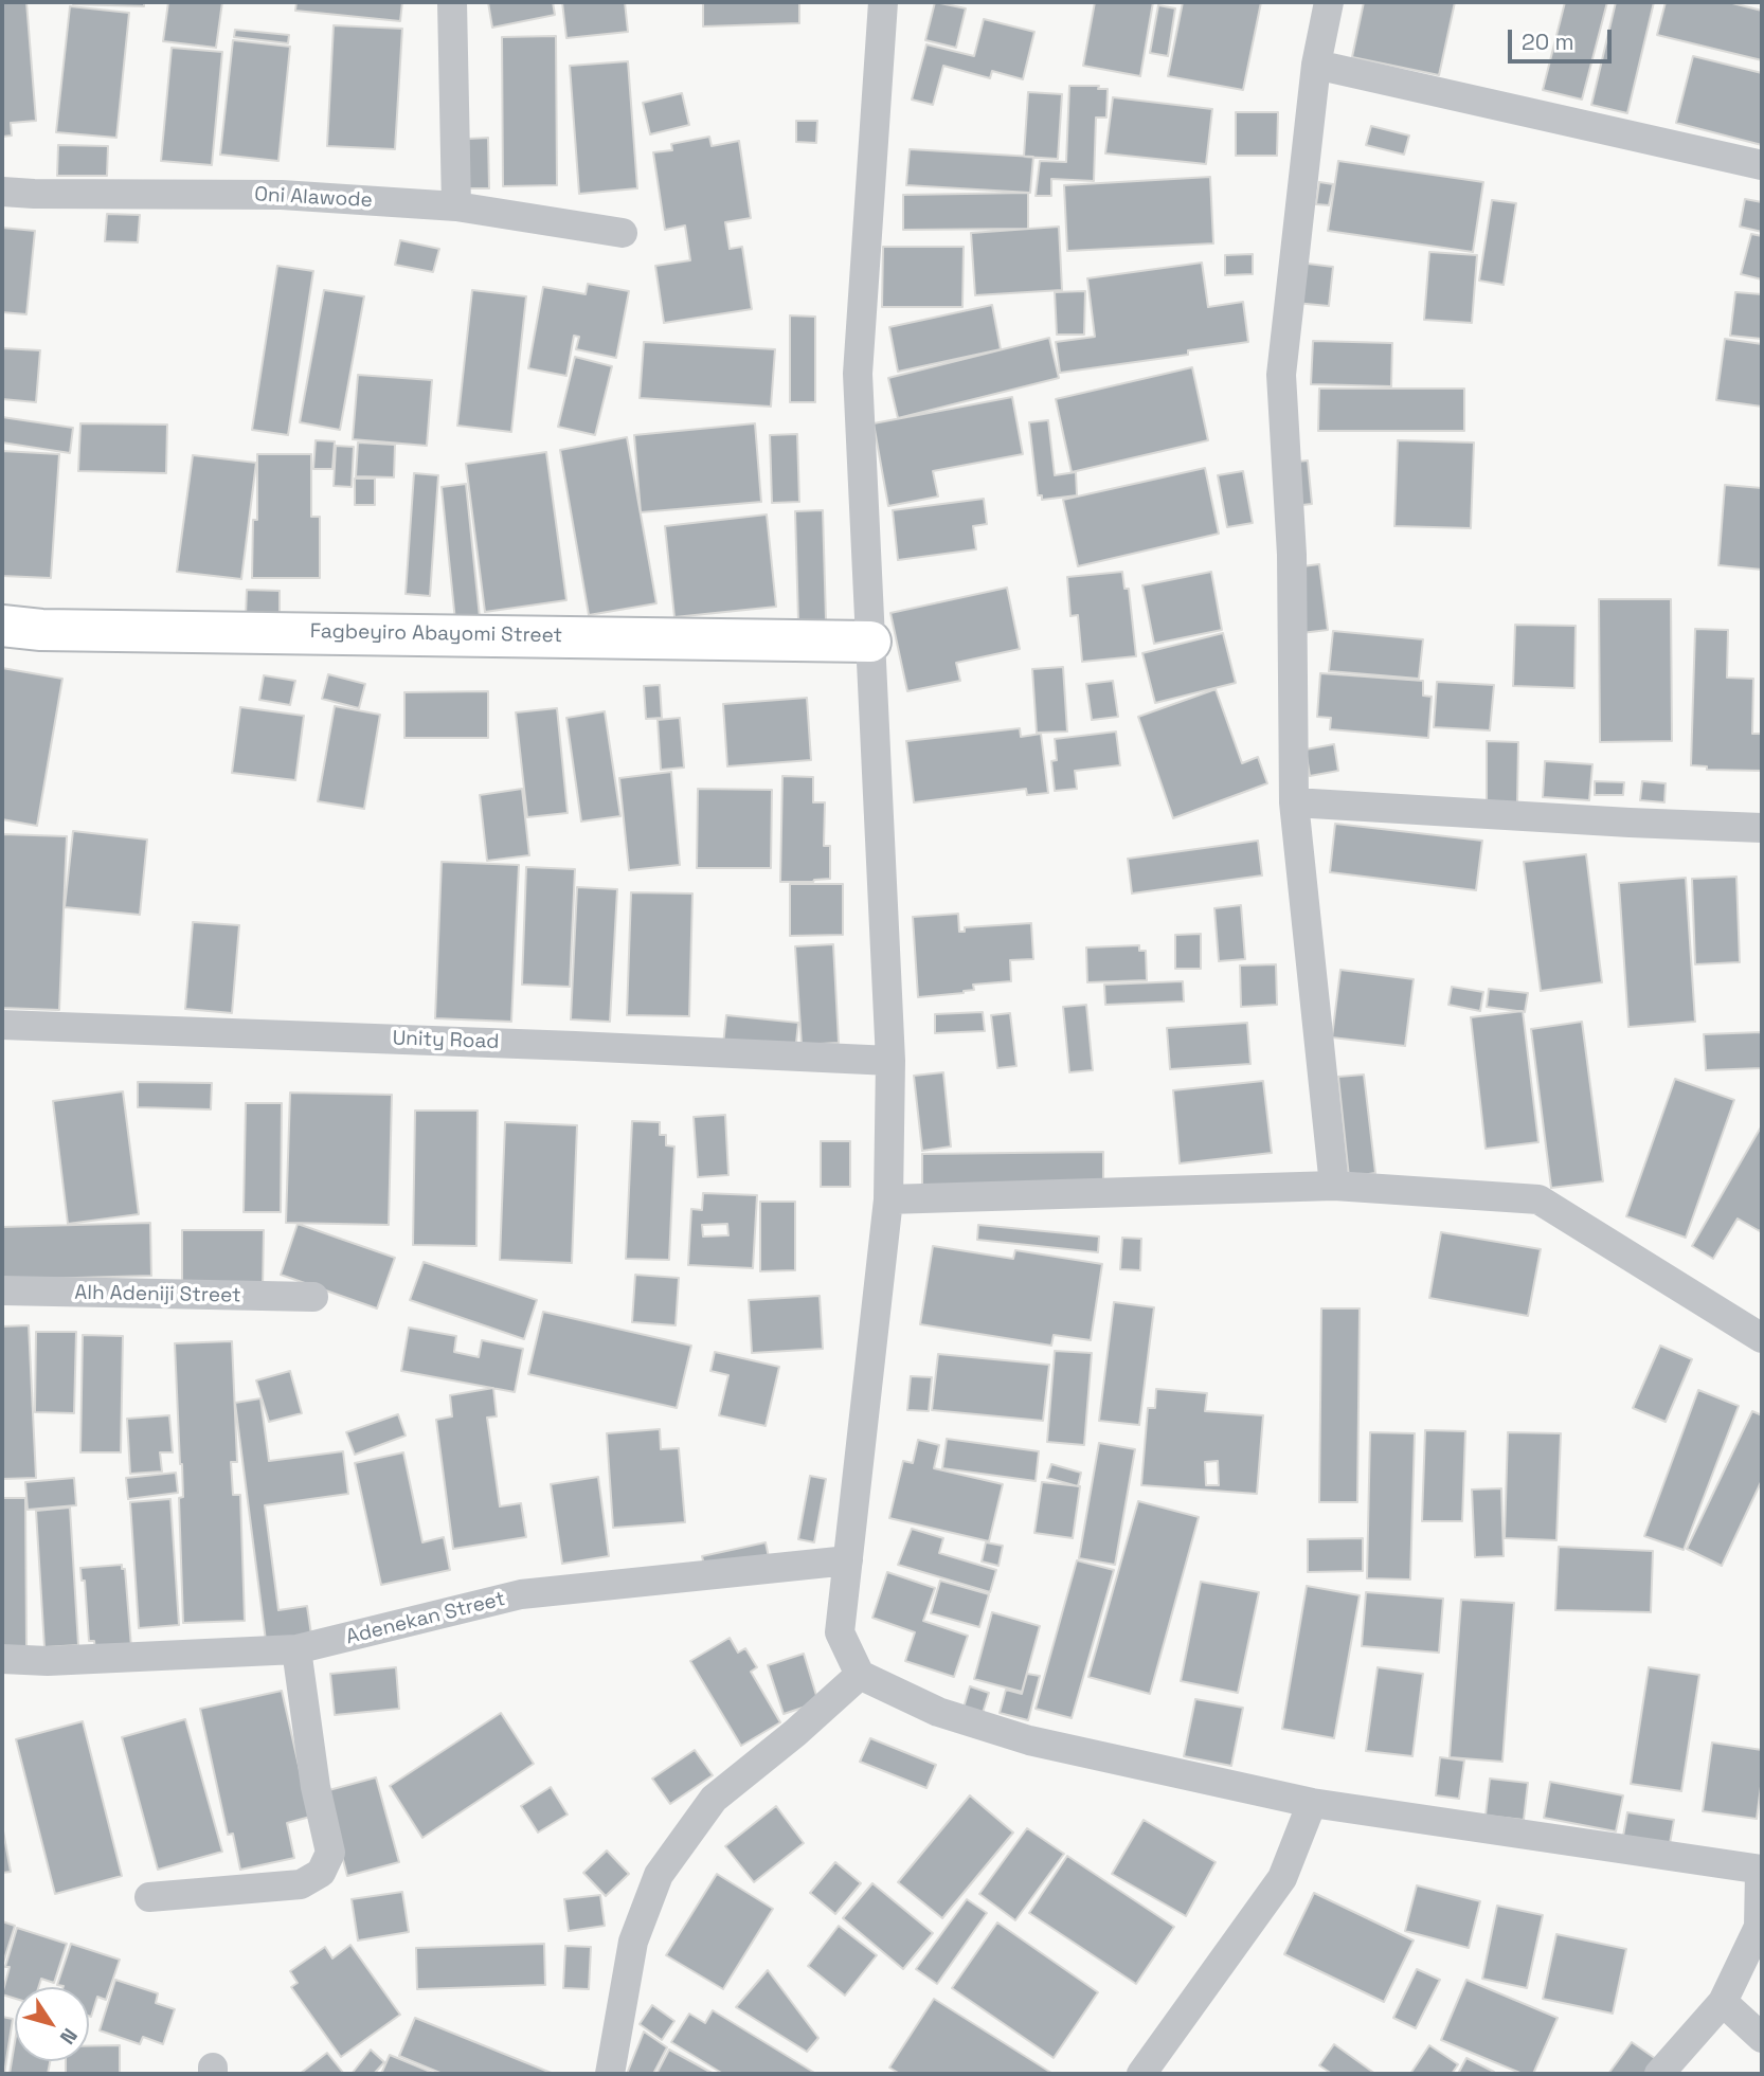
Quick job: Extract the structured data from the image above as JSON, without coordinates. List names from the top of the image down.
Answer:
{
  "streets": {
    "street": [
      "Oni Alawode",
      "Fagbeyiro Abayomi Street",
      "Unity Road",
      "Alh Adeniji Street",
      "Adenekan Street"
    ]
  },
  "scale_bar": "20 m",
  "north": "bottom right"
}
